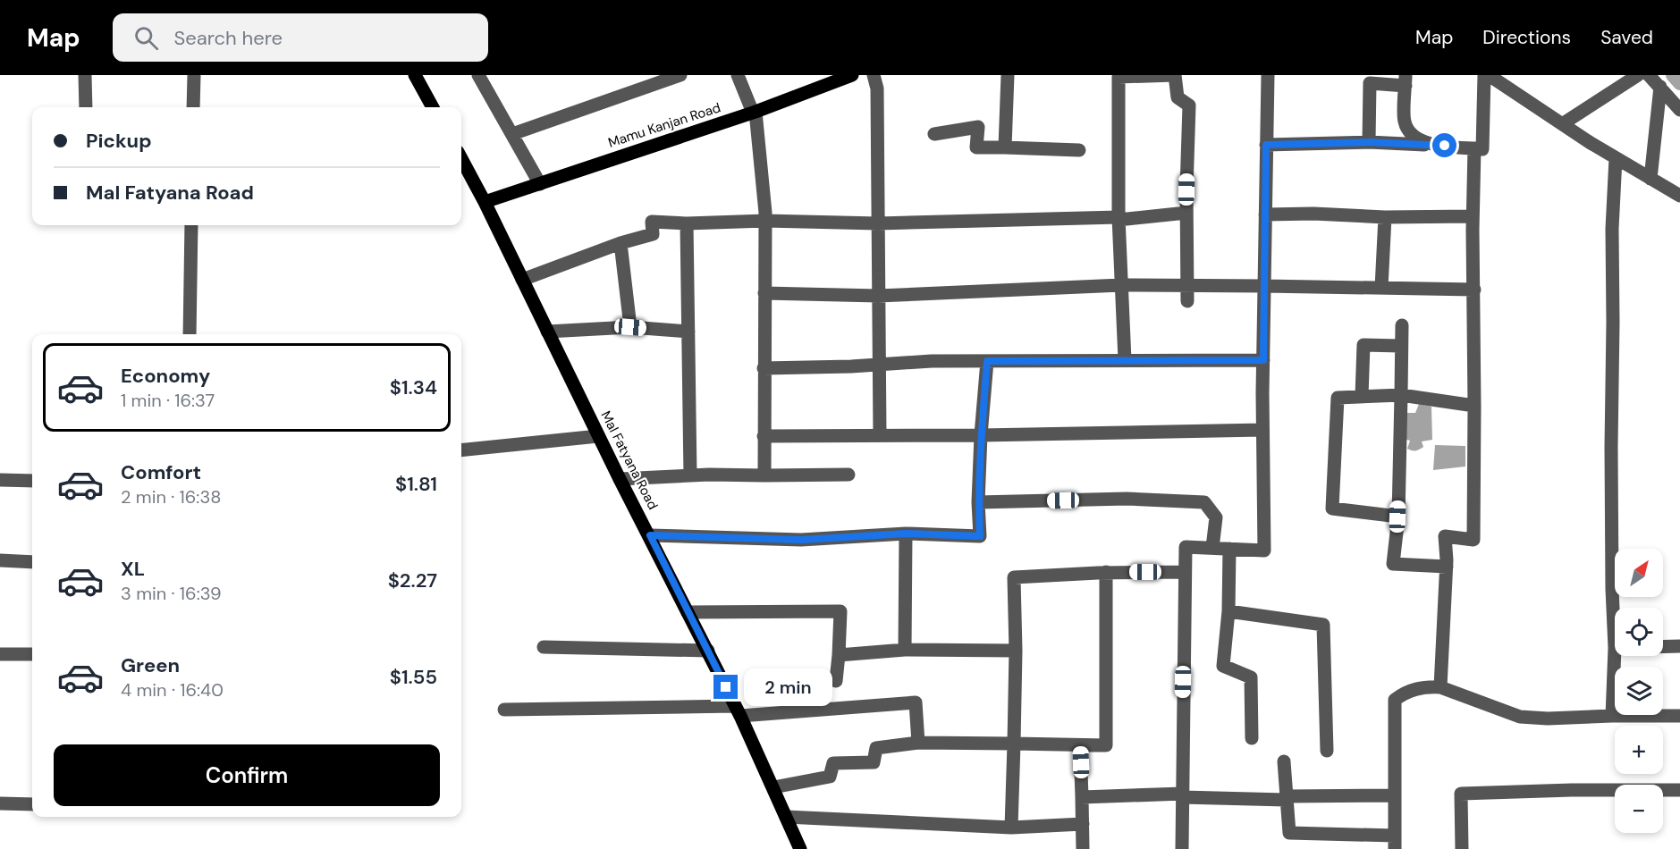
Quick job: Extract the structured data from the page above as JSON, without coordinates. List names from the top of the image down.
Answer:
{
  "streets": {
    "main road": ["Mamu Kanjan Road", "Mal Fatyana Road"]
  },
  "crossings": [
    ["Mamu Kanjan Road", "Mal Fatyana Road"]
  ],
  "north": "top right",
  "page": {
    "header": "Map",
    "search": "Search here",
    "nav": ["Map", "Directions", "Saved"],
    "banner": ["Pickup", "Mal Fatyana Road"],
    "list": [
      {
        "name": "Economy",
        "note": "1 min · 16:37",
        "value": "$1.34"
      },
      {
        "name": "Comfort",
        "note": "2 min · 16:38",
        "value": "$1.81"
      },
      {
        "name": "XL",
        "note": "3 min · 16:39",
        "value": "$2.27"
      },
      {
        "name": "Green",
        "note": "4 min · 16:40",
        "value": "$1.55"
      }
    ],
    "map_buttons": ["+", "−"],
    "bubble": "2 min",
    "buttons": "Confirm"
  }
}
